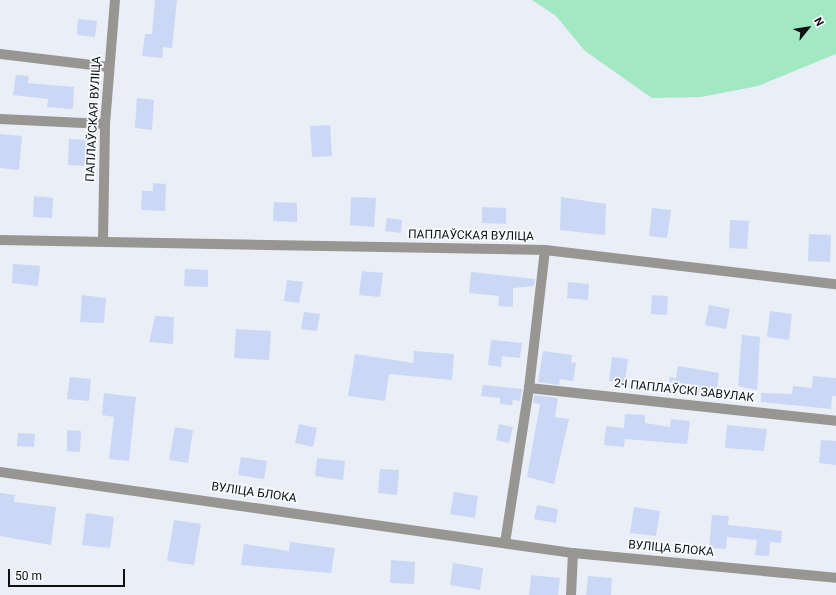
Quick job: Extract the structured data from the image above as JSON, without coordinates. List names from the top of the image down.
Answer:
{
  "streets": {
    "street": ["ПАПЛАЎСКАЯ ВУЛІЦА", "2-І ПАПЛАЎСКІ ЗАВУЛАК", "ВУЛІЦА БЛОКА"]
  },
  "scale_bar": "50 m",
  "north": "top right"
}
